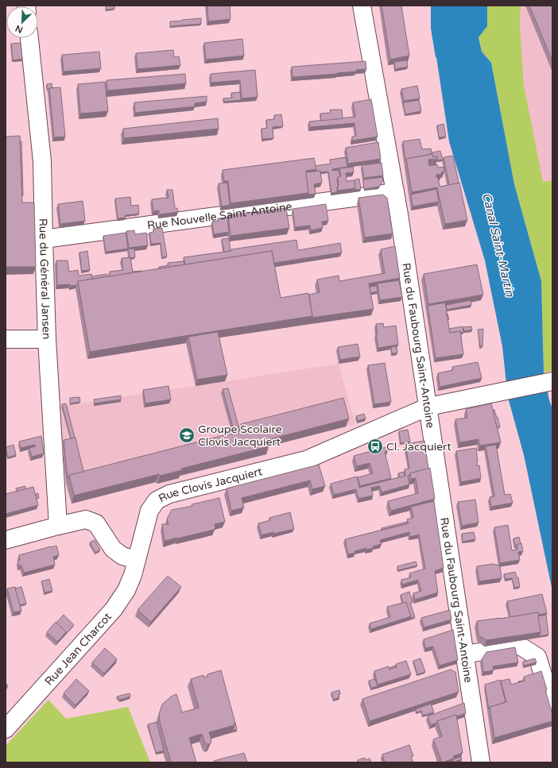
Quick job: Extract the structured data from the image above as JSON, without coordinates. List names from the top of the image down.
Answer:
{
  "streets": {
    "street": [
      "Rue Nouvelle Saint-Antoine",
      "Rue du Général Jansen",
      "Rue du Faubourg Saint-Antoine",
      "Rue Clovis Jacquiert",
      "Rue Jean Charcot"
    ]
  },
  "crossings": [
    ["Rue Nouvelle Saint-Antoine", "Rue du Général Jansen"],
    ["Rue Nouvelle Saint-Antoine", "Rue du Faubourg Saint-Antoine"],
    ["Rue du Faubourg Saint-Antoine", "Rue Clovis Jacquiert"],
    ["Rue Clovis Jacquiert", "Rue Jean Charcot"]
  ],
  "water": ["Canal Saint-Martin"],
  "places": {
    "school or university": ["Groupe Scolaire Clovis Jacquiert"],
    "bus stop": ["Cl. Jacquiert"]
  },
  "north": "bottom left"
}
